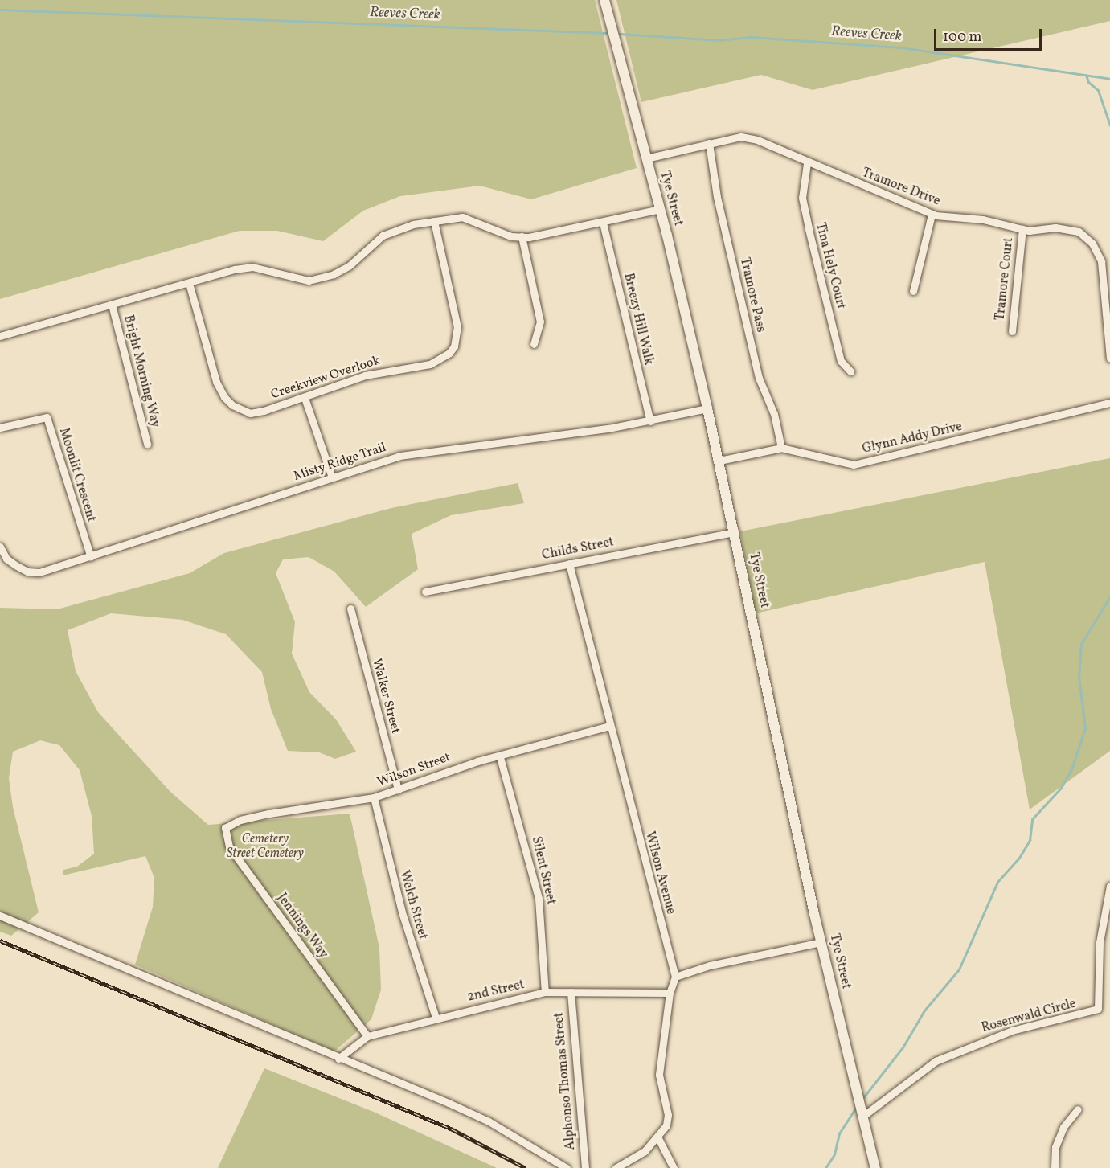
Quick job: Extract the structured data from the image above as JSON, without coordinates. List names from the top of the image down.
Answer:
{
  "streets": {
    "street": [
      "Tramore Drive",
      "Tye Street",
      "Tina Hely Court",
      "Tramore Court",
      "Tramore Pass",
      "Breezy Hill Walk",
      "Bright Morning Way",
      "Creekview Overlook",
      "Glynn Addy Drive",
      "Misty Ridge Trail",
      "Moonlit Crescent",
      "Childs Street",
      "Walker Street",
      "Wilson Street",
      "Silent Street",
      "Wilson Avenue",
      "Welch Street",
      "Jennings Way",
      "2nd Street",
      "Rosenwald Circle",
      "Alphonso Thomas Street"
    ]
  },
  "crossings": [
    ["Tramore Drive", "Tye Street"],
    ["Tramore Drive", "Tina Hely Court"],
    ["Tramore Drive", "Tramore Court"],
    ["Tramore Drive", "Tramore Pass"],
    ["Tye Street", "Glynn Addy Drive"],
    ["Tye Street", "Misty Ridge Trail"],
    ["Tye Street", "Childs Street"],
    ["Tye Street", "Rosenwald Circle"],
    ["Tramore Pass", "Glynn Addy Drive"],
    ["Breezy Hill Walk", "Misty Ridge Trail"],
    ["Misty Ridge Trail", "Moonlit Crescent"],
    ["Childs Street", "Wilson Avenue"],
    ["Walker Street", "Wilson Street"],
    ["Wilson Street", "Silent Street"],
    ["Wilson Street", "Wilson Avenue"],
    ["Wilson Street", "Welch Street"],
    ["Wilson Street", "Jennings Way"],
    ["Silent Street", "2nd Street"],
    ["Welch Street", "2nd Street"],
    ["Jennings Way", "2nd Street"],
    ["2nd Street", "Alphonso Thomas Street"]
  ],
  "water": ["Reeves Creek"],
  "parks": ["Cemetery Street Cemetery"],
  "scale_bar": "100 m"
}
